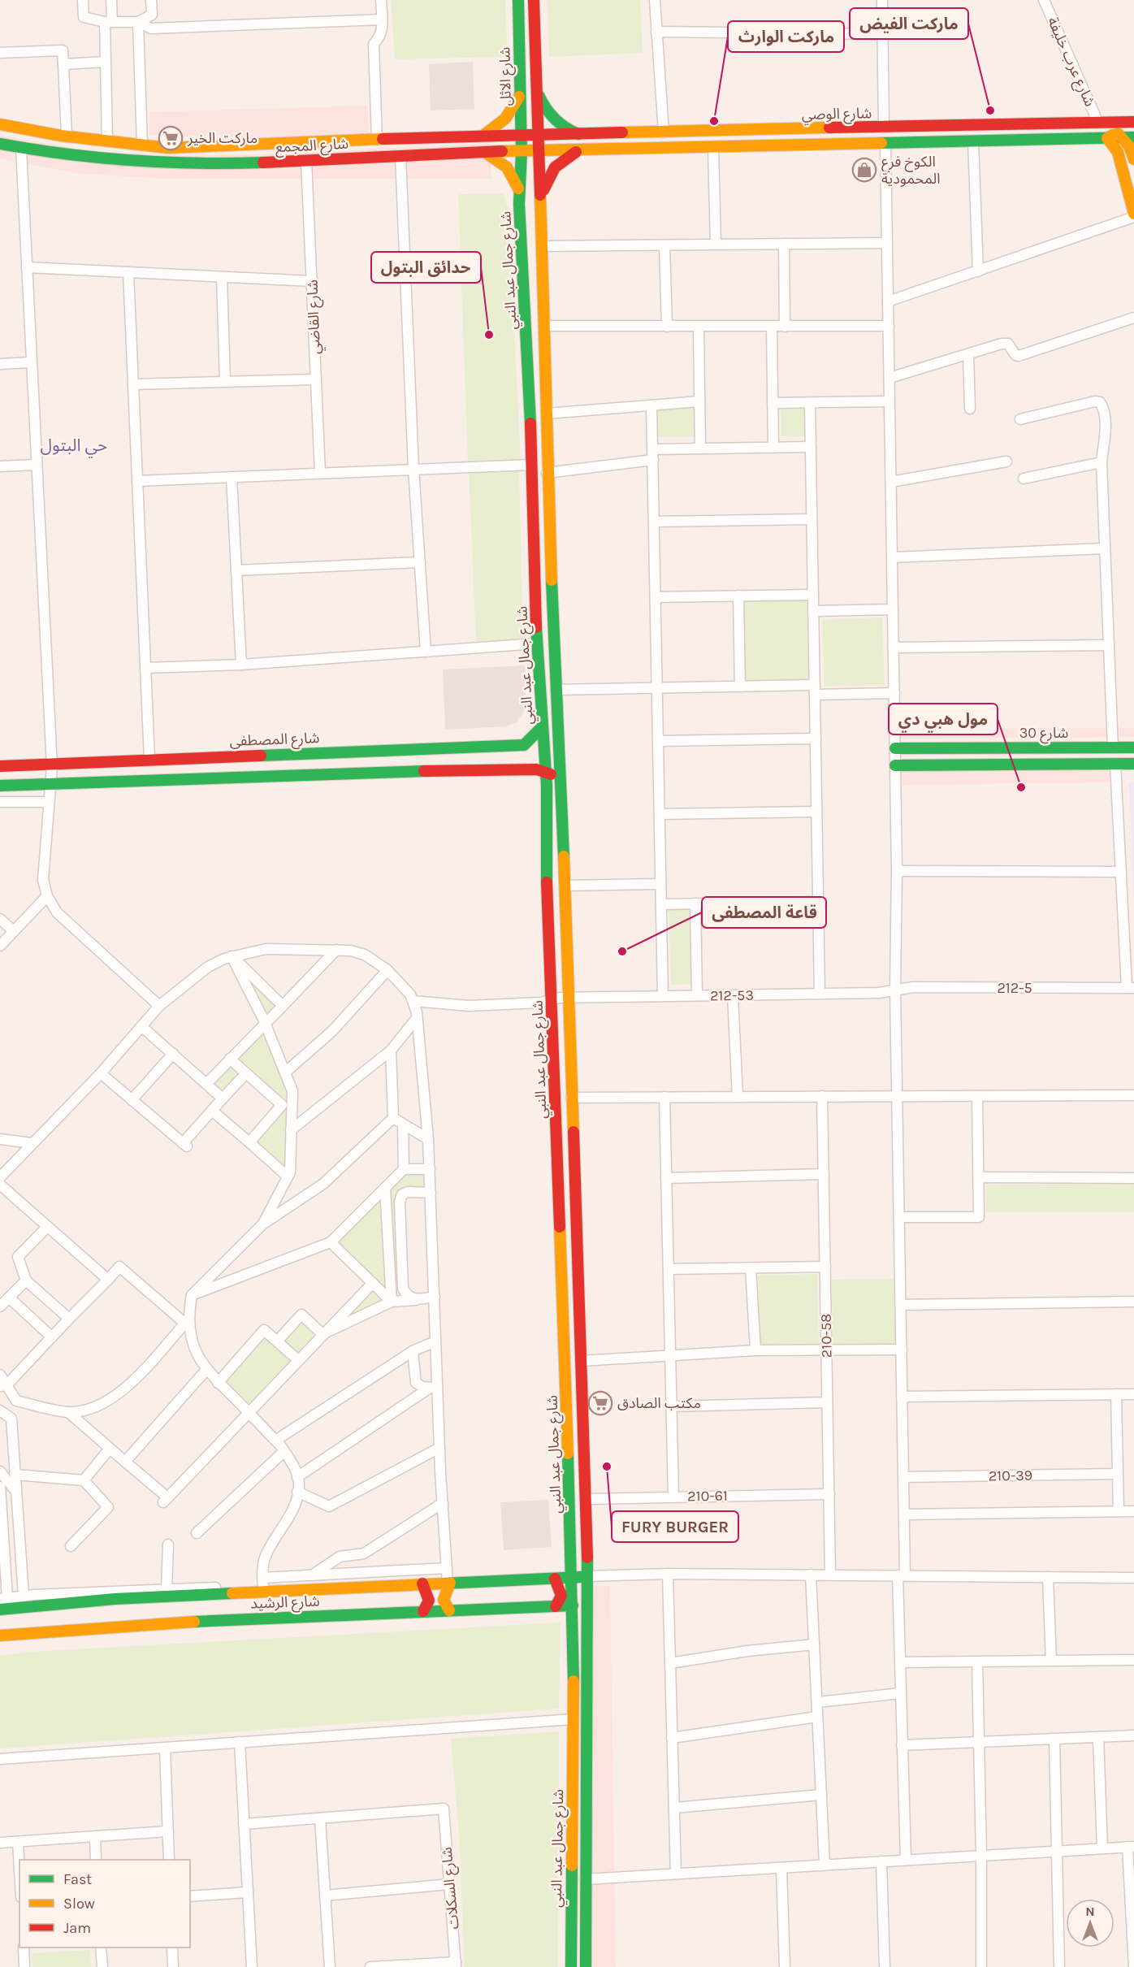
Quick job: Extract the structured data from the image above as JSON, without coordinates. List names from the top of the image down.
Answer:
{
  "streets": {
    "street": [
      "شارع عرب خليفة",
      "شارع الاثل",
      "شارع الوصي",
      "شارع المجمع",
      "شارع جمال عبد النبي",
      "شارع القاضي",
      "شارع 30",
      "شارع المصطفى",
      "212-5",
      "212-53",
      "210-58",
      "210-39",
      "210-61",
      "شارع الرشيد",
      "شارع السكلات"
    ]
  },
  "crossings": [
    ["شارع عرب خليفة", "شارع الوصي"],
    ["شارع الاثل", "شارع الوصي"],
    ["شارع الاثل", "شارع المجمع"],
    ["شارع الاثل", "شارع جمال عبد النبي"],
    ["شارع الوصي", "شارع المجمع"],
    ["شارع الوصي", "شارع جمال عبد النبي"],
    ["شارع المجمع", "شارع جمال عبد النبي"],
    ["شارع المجمع", "شارع القاضي"],
    ["شارع جمال عبد النبي", "شارع المصطفى"],
    ["شارع جمال عبد النبي", "212-53"],
    ["شارع جمال عبد النبي", "210-61"],
    ["شارع جمال عبد النبي", "شارع الرشيد"],
    ["212-5", "212-53"],
    ["210-58", "210-61"]
  ],
  "districts": ["حي البتول"],
  "places": {
    "other": [
      "ماركت الفيض",
      "ماركت الوارث",
      "حدائق البتول",
      "مول هبي دي",
      "قاعة المصطفى",
      "FURY BURGER"
    ],
    "supermarket": ["ماركت الخير", "مكتب الصادق"],
    "shop": ["الكوخ فرع المحمودية"]
  },
  "legend": ["Fast", "Slow", "Jam"],
  "north": "top"
}
